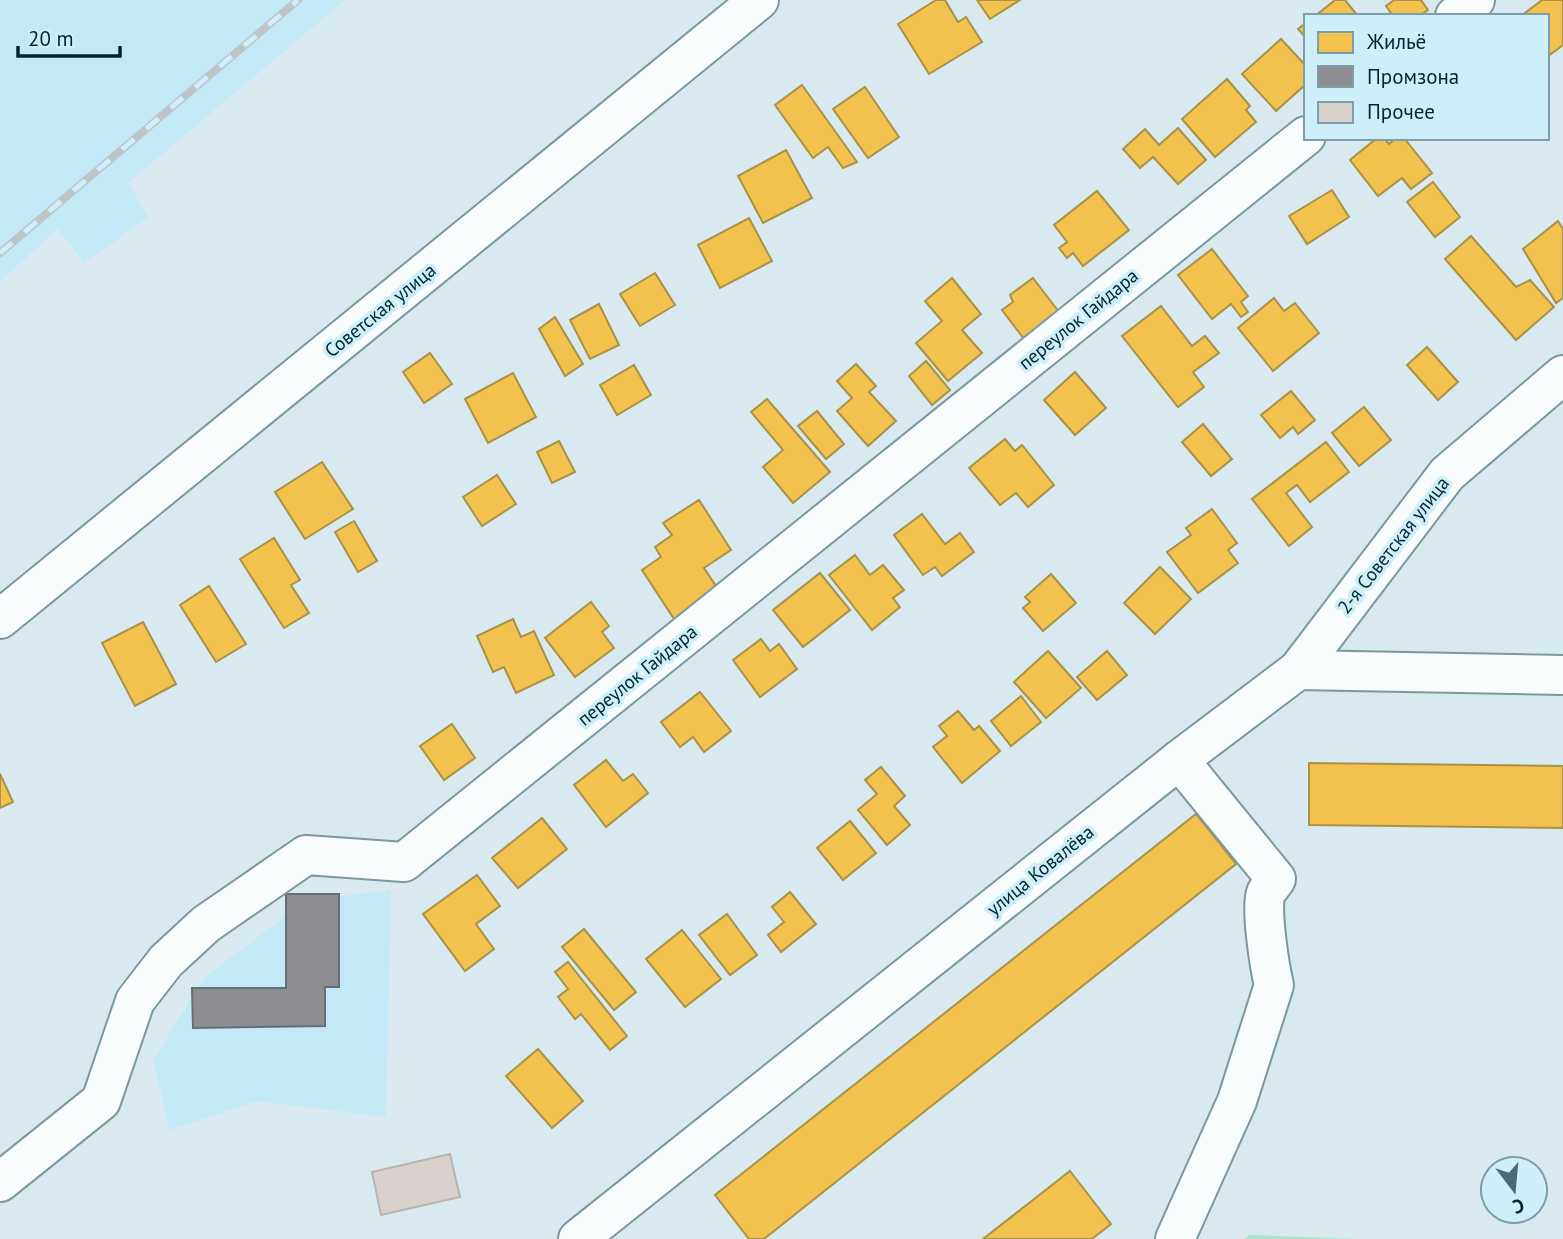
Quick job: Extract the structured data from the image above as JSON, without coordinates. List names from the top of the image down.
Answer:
{
  "streets": {
    "street": [
      "Советская улица",
      "переулок Гайдара",
      "2-я Советская улица",
      "улица Ковалёва"
    ]
  },
  "crossings": [
    ["2-я Советская улица", "улица Ковалёва"]
  ],
  "legend": ["Жильё", "Промзона", "Прочее"],
  "scale_bar": "20 m",
  "north": "bottom"
}
